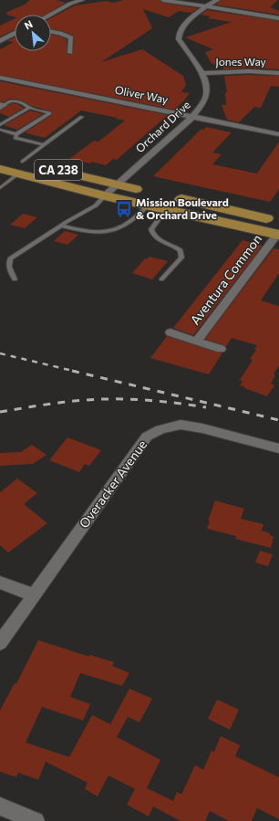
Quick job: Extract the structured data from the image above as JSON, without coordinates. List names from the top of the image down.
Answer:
{
  "streets": {
    "main road": ["CA 238"],
    "street": [
      "Jones Way",
      "Oliver Way",
      "Orchard Drive",
      "Aventura Common",
      "Overacker Avenue"
    ]
  },
  "crossings": [
    ["Jones Way", "Orchard Drive"],
    ["Oliver Way", "Orchard Drive"],
    ["Orchard Drive", "CA 238"],
    ["CA 238", "Aventura Common"]
  ],
  "places": {
    "bus stop": ["Mission Boulevard & Orchard Drive"]
  },
  "north": "top left"
}
